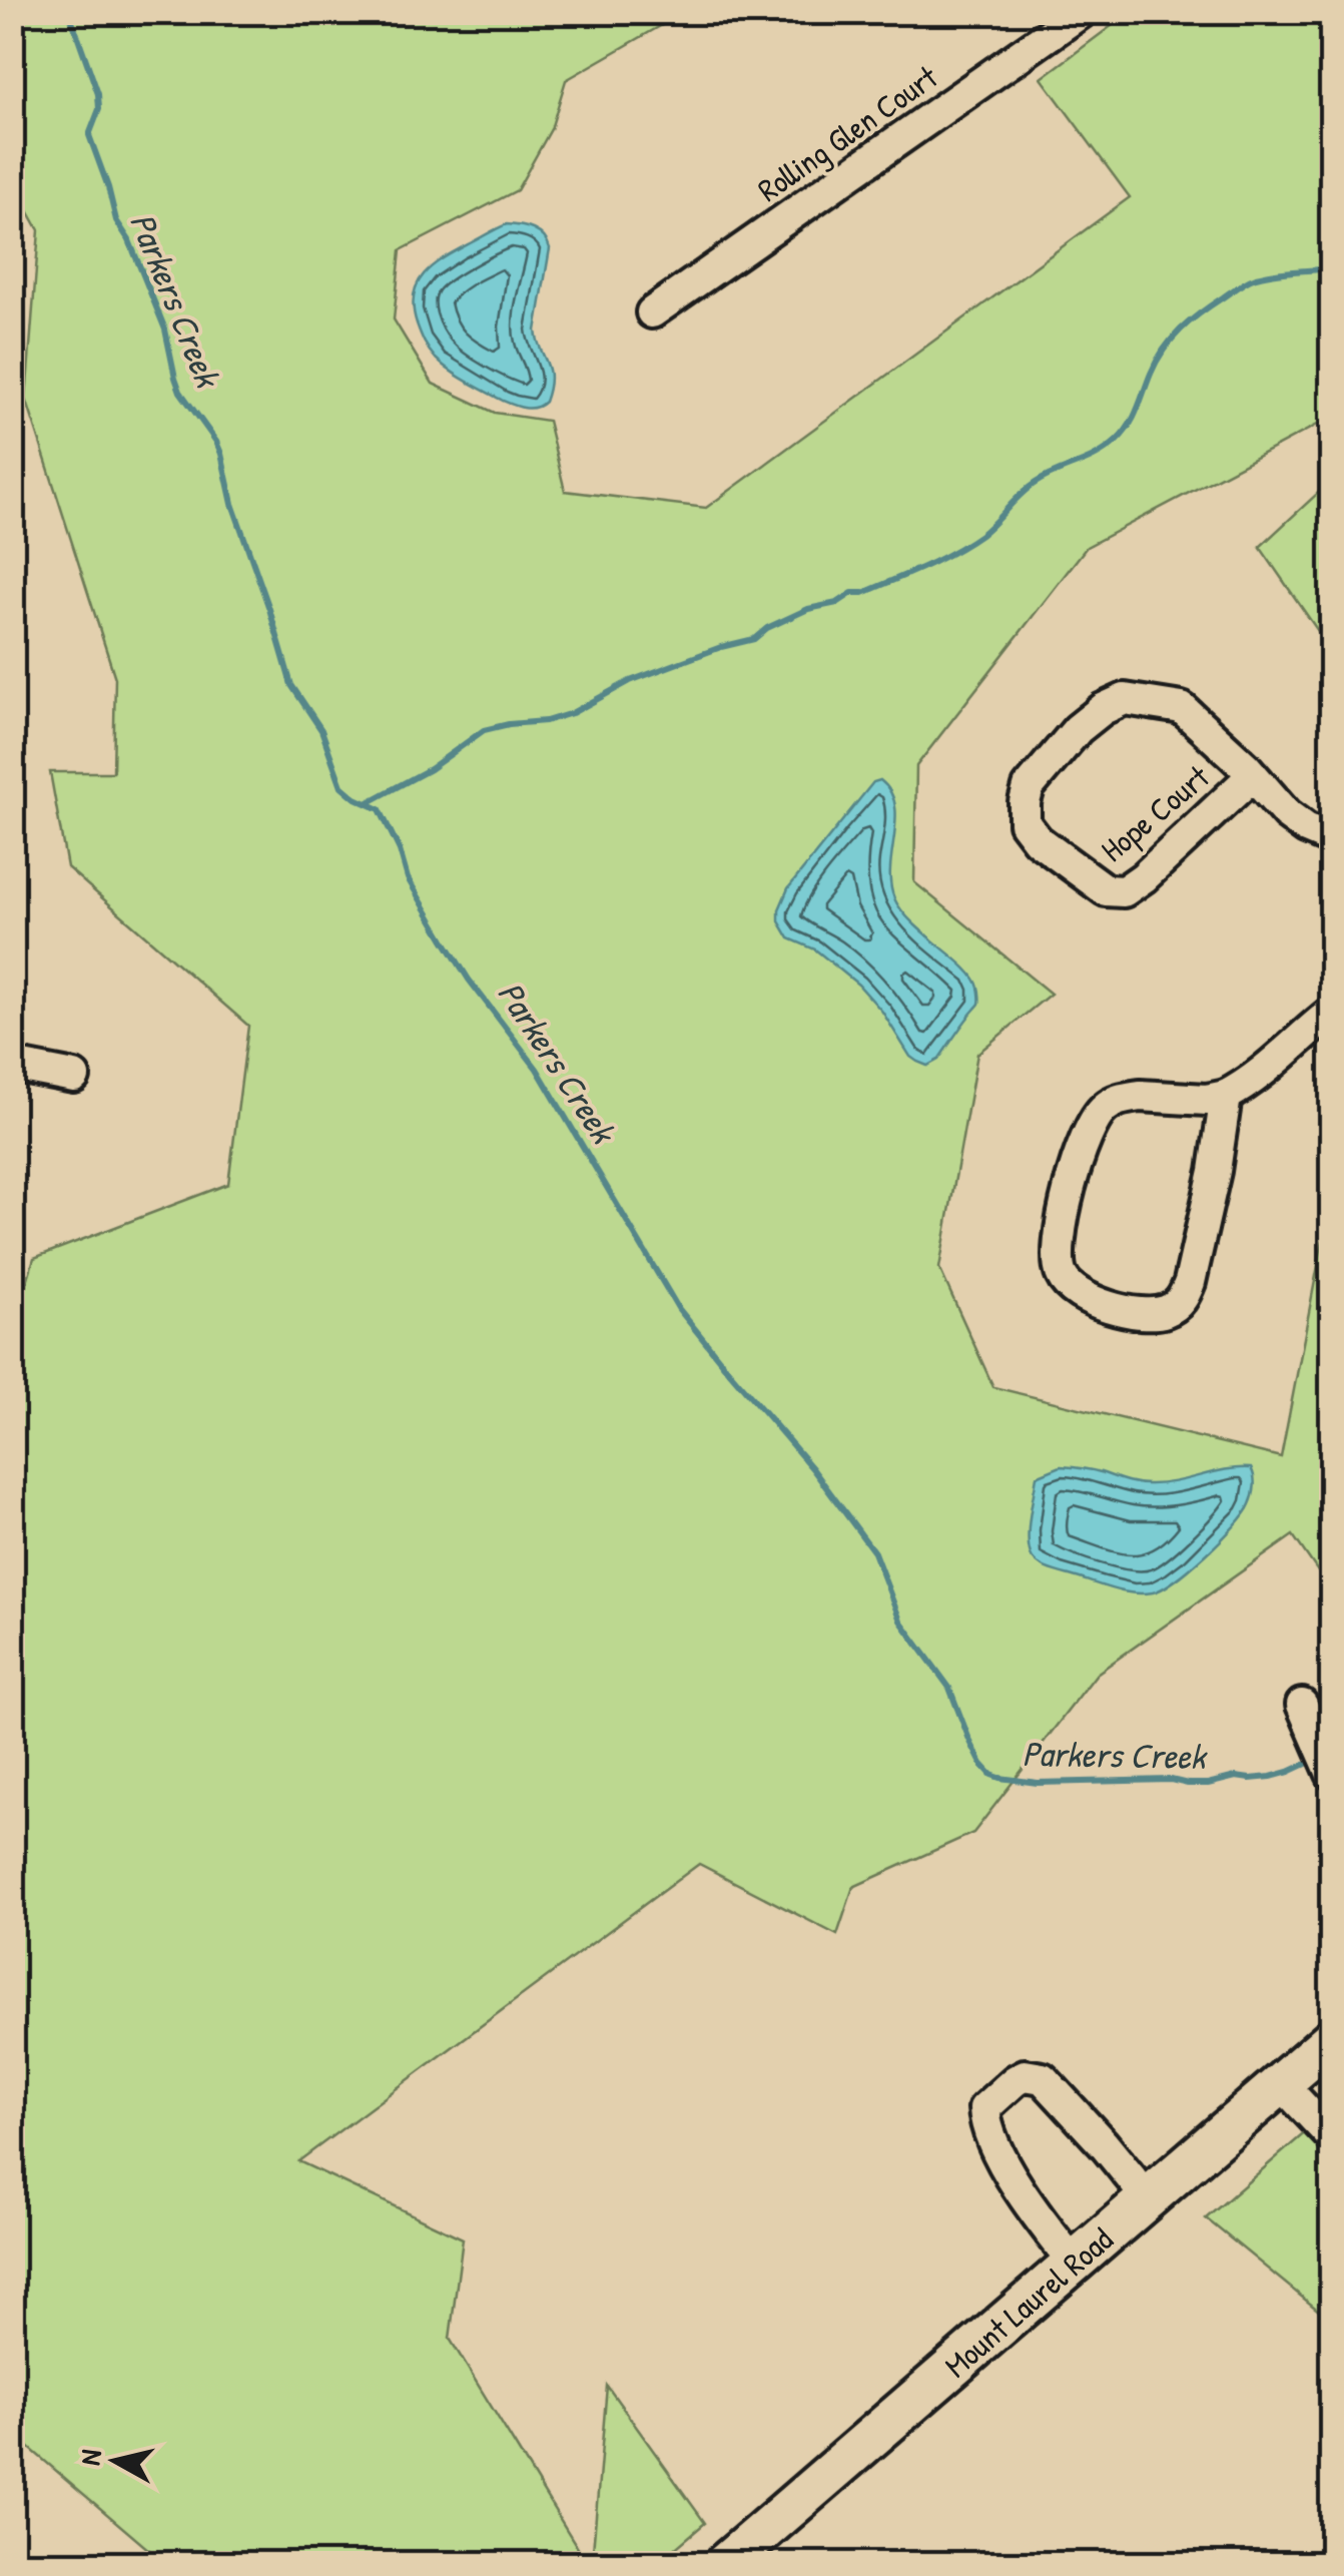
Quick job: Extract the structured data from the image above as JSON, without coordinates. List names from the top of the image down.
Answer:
{
  "streets": {
    "main road": ["Mount Laurel Road"],
    "street": ["Rolling Glen Court", "Hope Court"]
  },
  "water": ["Parkers Creek"],
  "north": "left"
}
